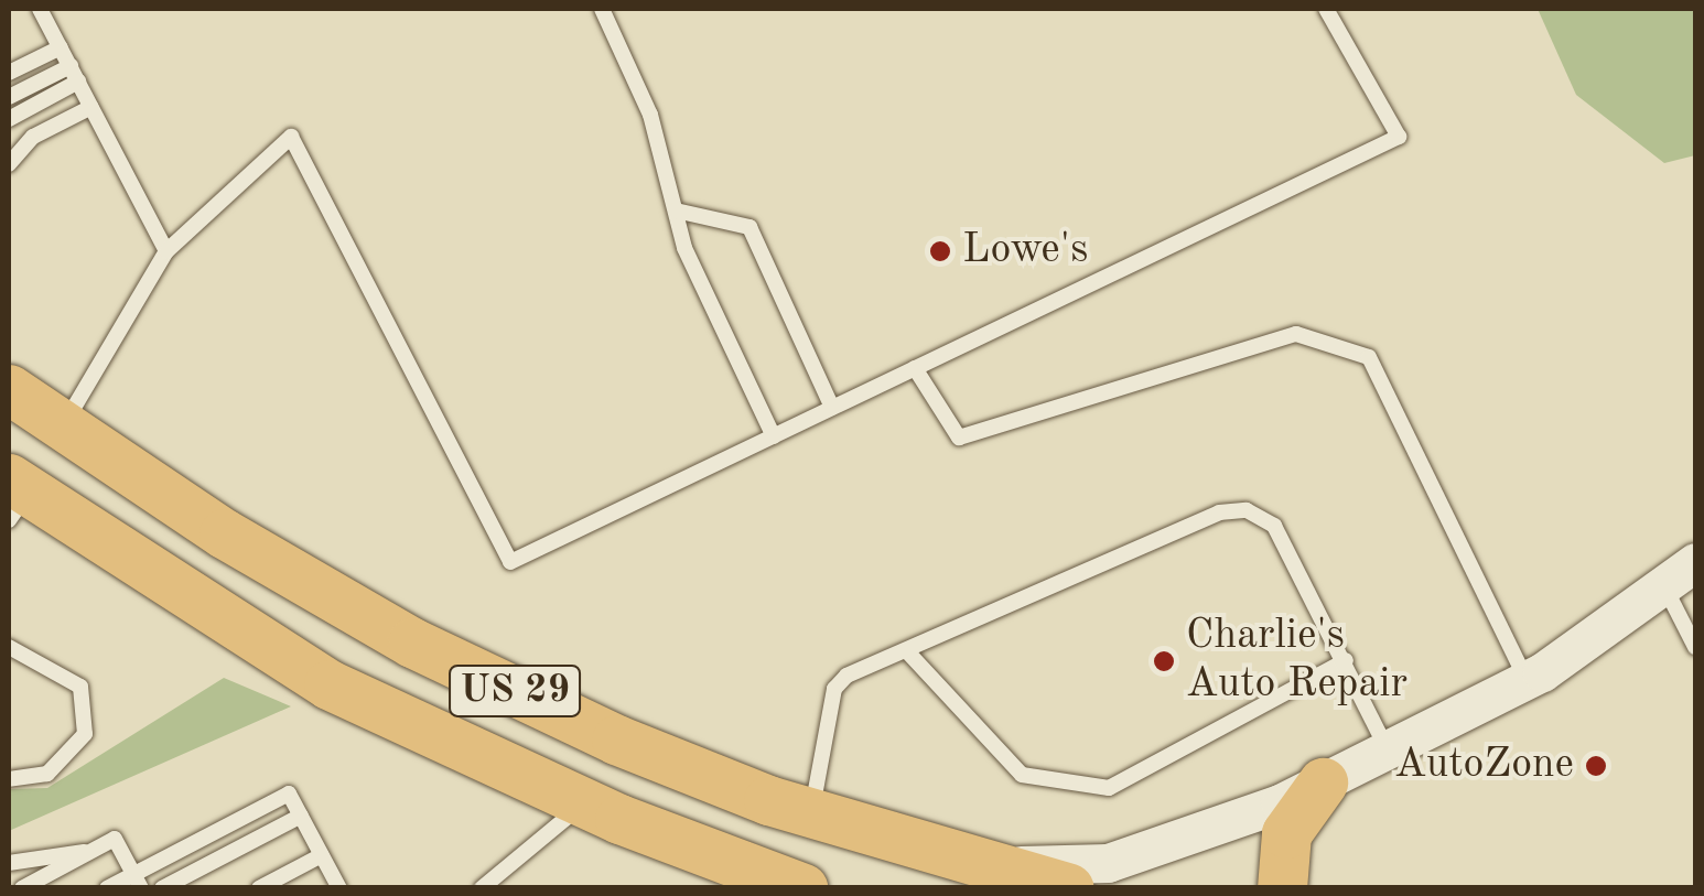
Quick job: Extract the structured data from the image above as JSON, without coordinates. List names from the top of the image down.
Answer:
{
  "streets": {
    "highway": ["US 29"]
  },
  "places": ["Lowe's", "Charlie's Auto Repair", "AutoZone"]
}
